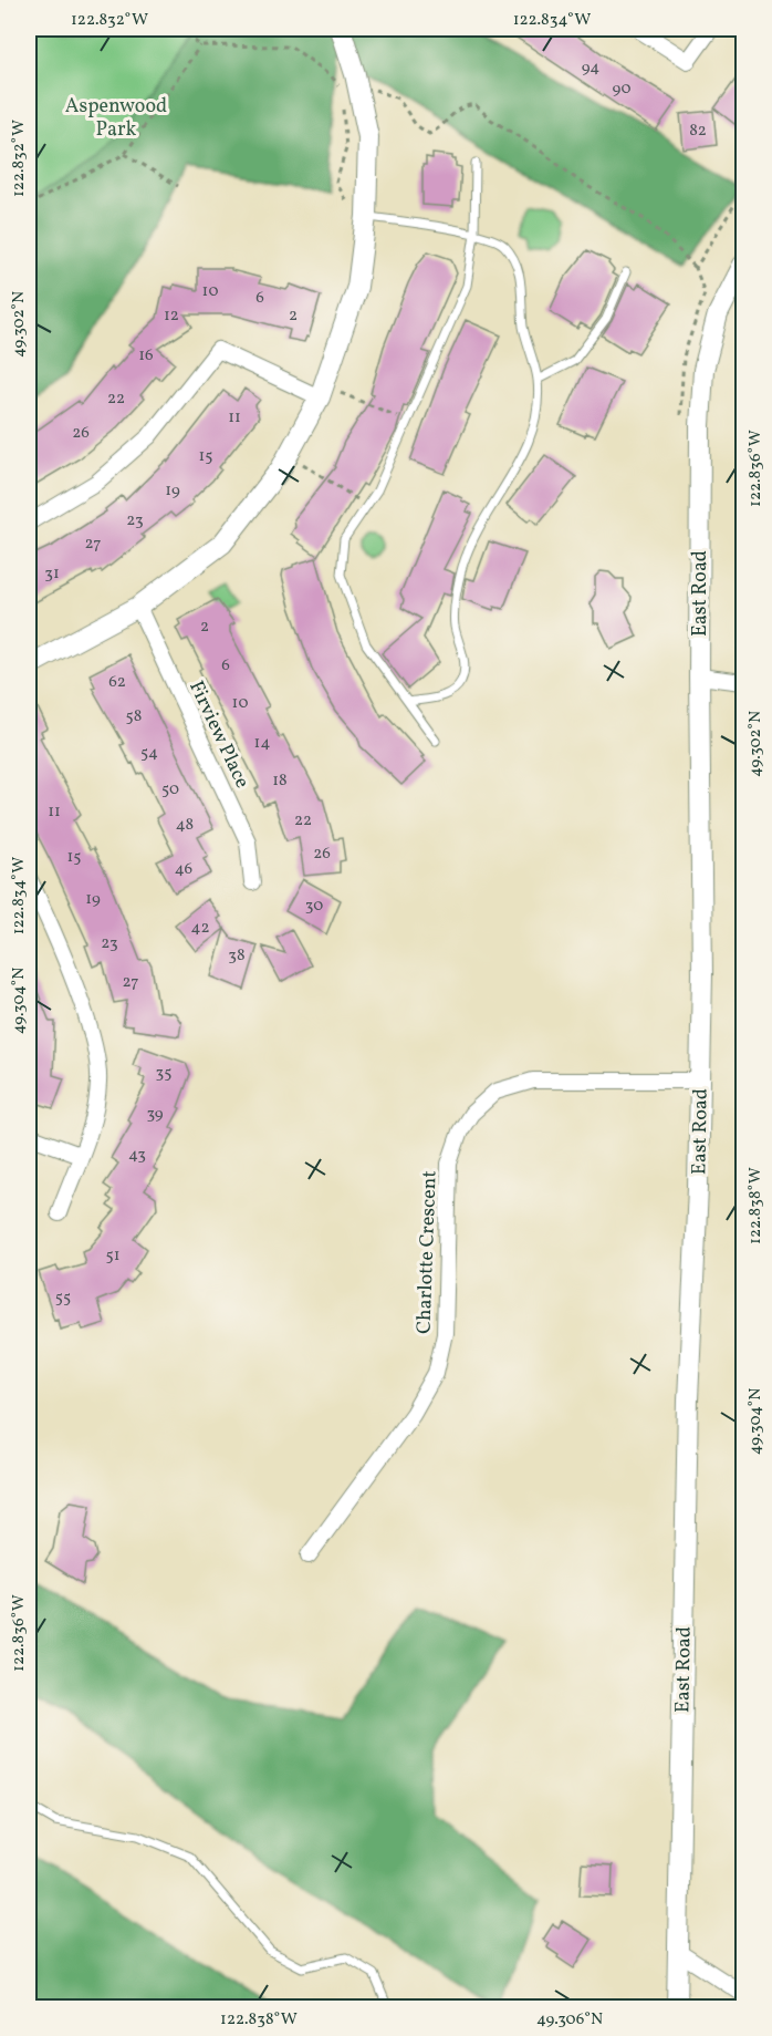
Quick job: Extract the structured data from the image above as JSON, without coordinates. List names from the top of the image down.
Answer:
{
  "streets": {
    "main road": ["East Road"],
    "street": ["Firview Place", "Charlotte Crescent"]
  },
  "crossings": [
    ["East Road", "Charlotte Crescent"]
  ],
  "parks": ["Aspenwood Park"],
  "house_numbers": [
    "94",
    "90",
    "82",
    "10",
    "6",
    "12",
    "2",
    "16",
    "22",
    "11",
    "26",
    "15",
    "19",
    "23",
    "27",
    "31",
    "2",
    "6",
    "62",
    "10",
    "58",
    "14",
    "54",
    "18",
    "50",
    "11",
    "22",
    "48",
    "26",
    "15",
    "46",
    "19",
    "30",
    "42",
    "23",
    "38",
    "27",
    "35",
    "39",
    "43",
    "51",
    "55"
  ],
  "coordinates": [
    "122.832°W",
    "122.834°W",
    "49.302°N",
    "122.836°W",
    "49.304°N",
    "122.838°W",
    "49.306°N"
  ]
}
